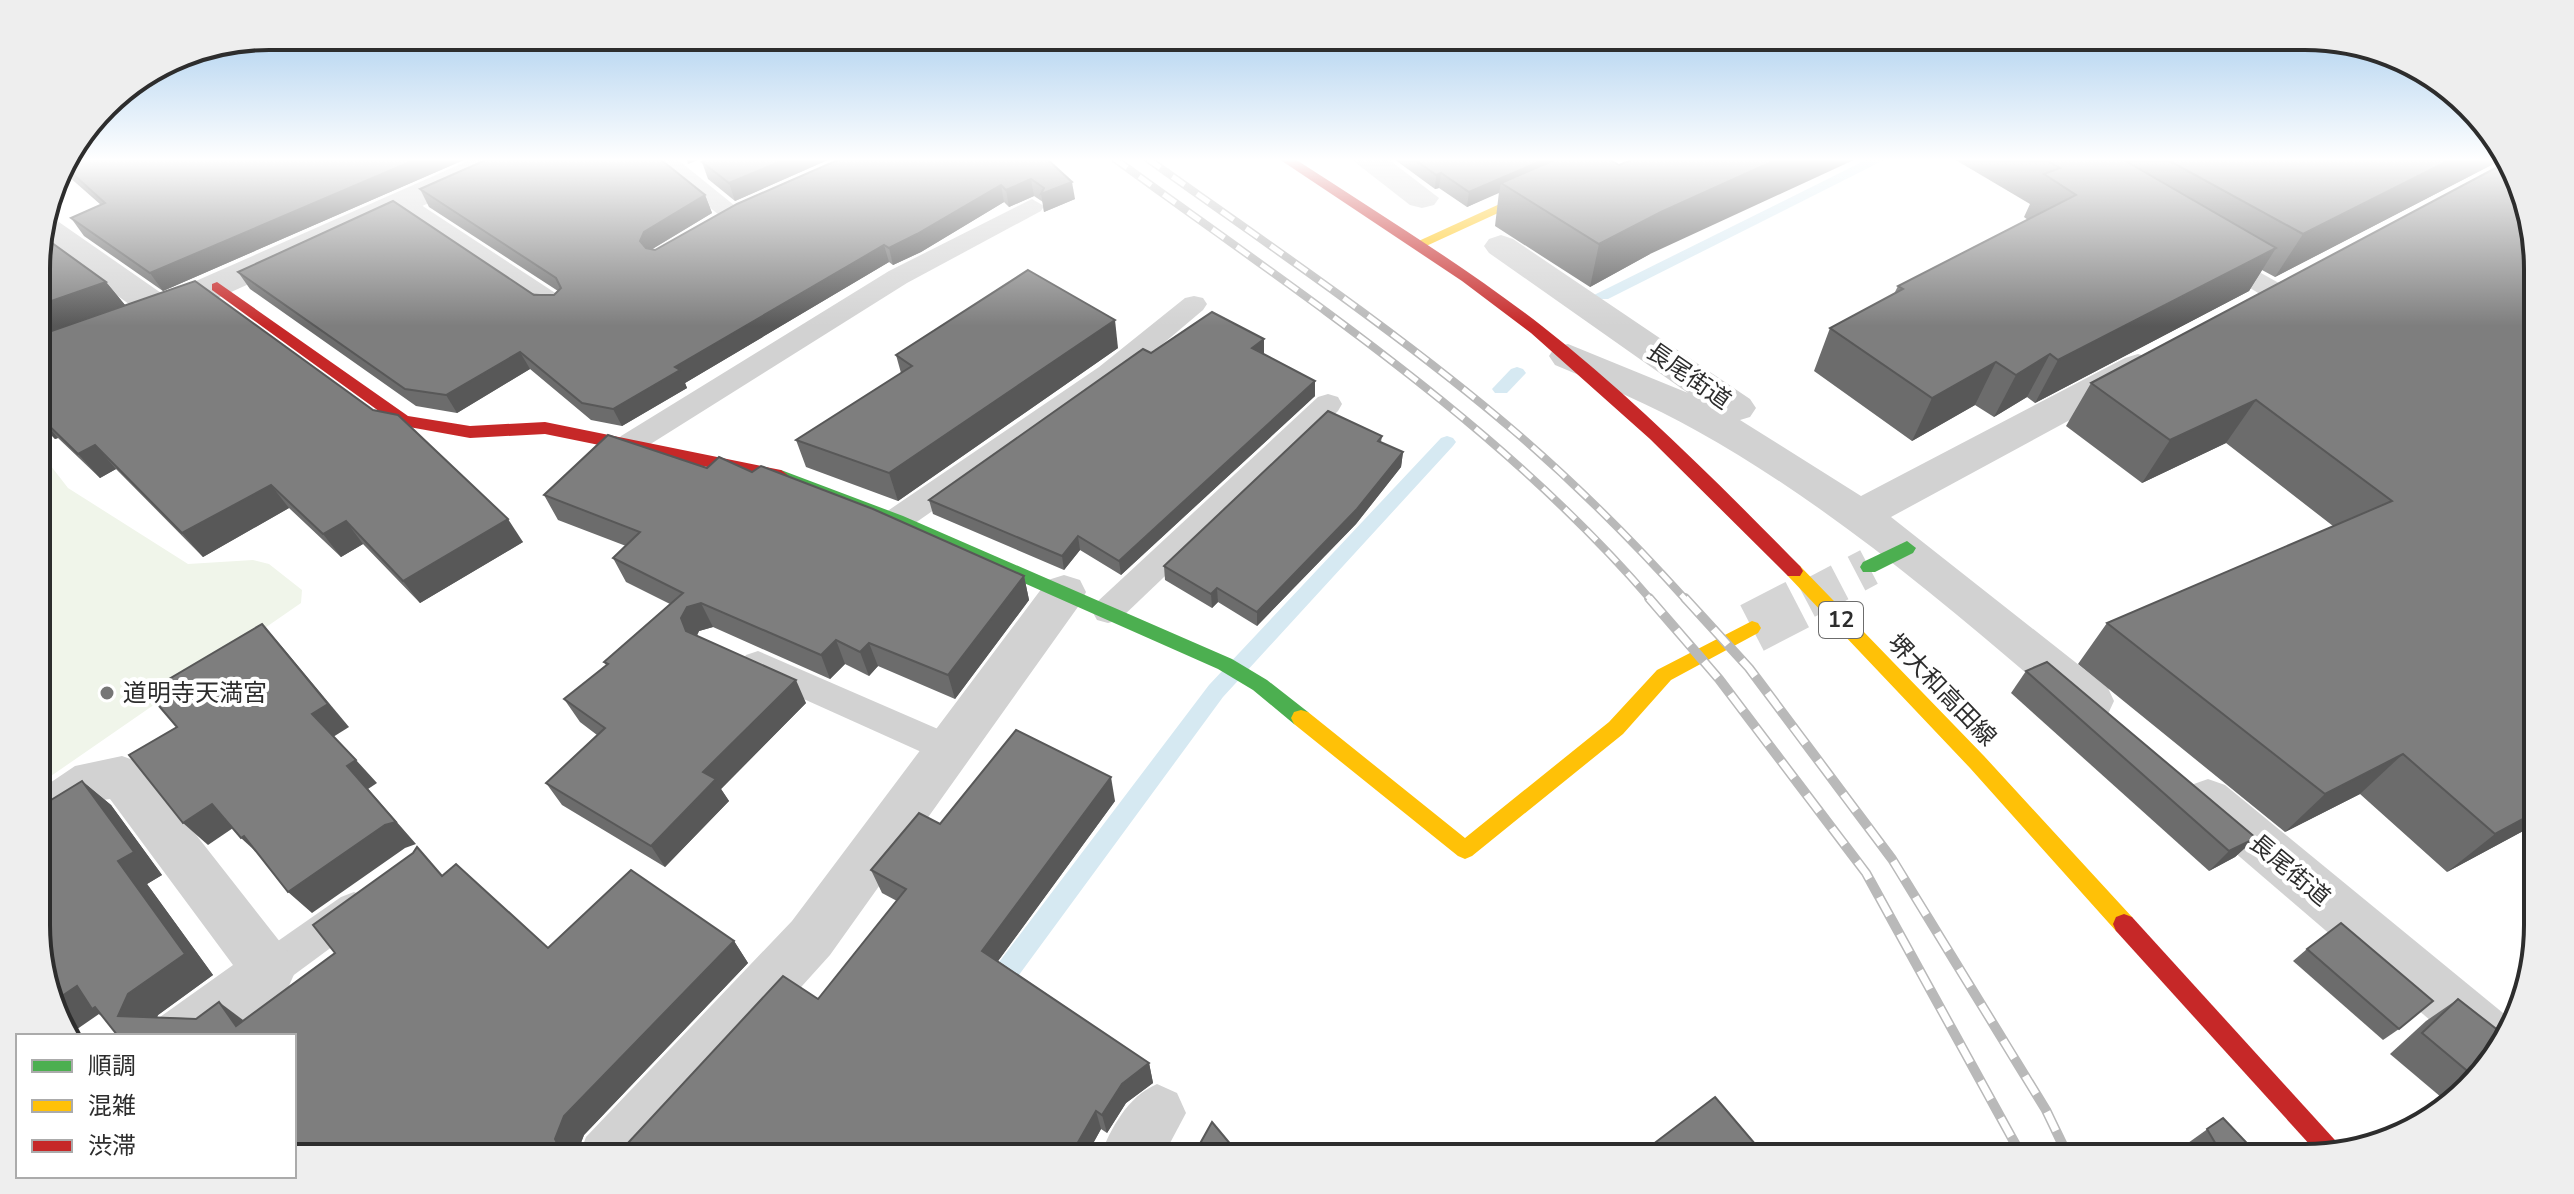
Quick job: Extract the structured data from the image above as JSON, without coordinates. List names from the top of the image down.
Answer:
{
  "streets": {
    "street": ["長尾街道", "12", "堺大和高田線"]
  },
  "places": ["道明寺天満宮"],
  "legend": ["順調", "混雑", "渋滞"]
}
